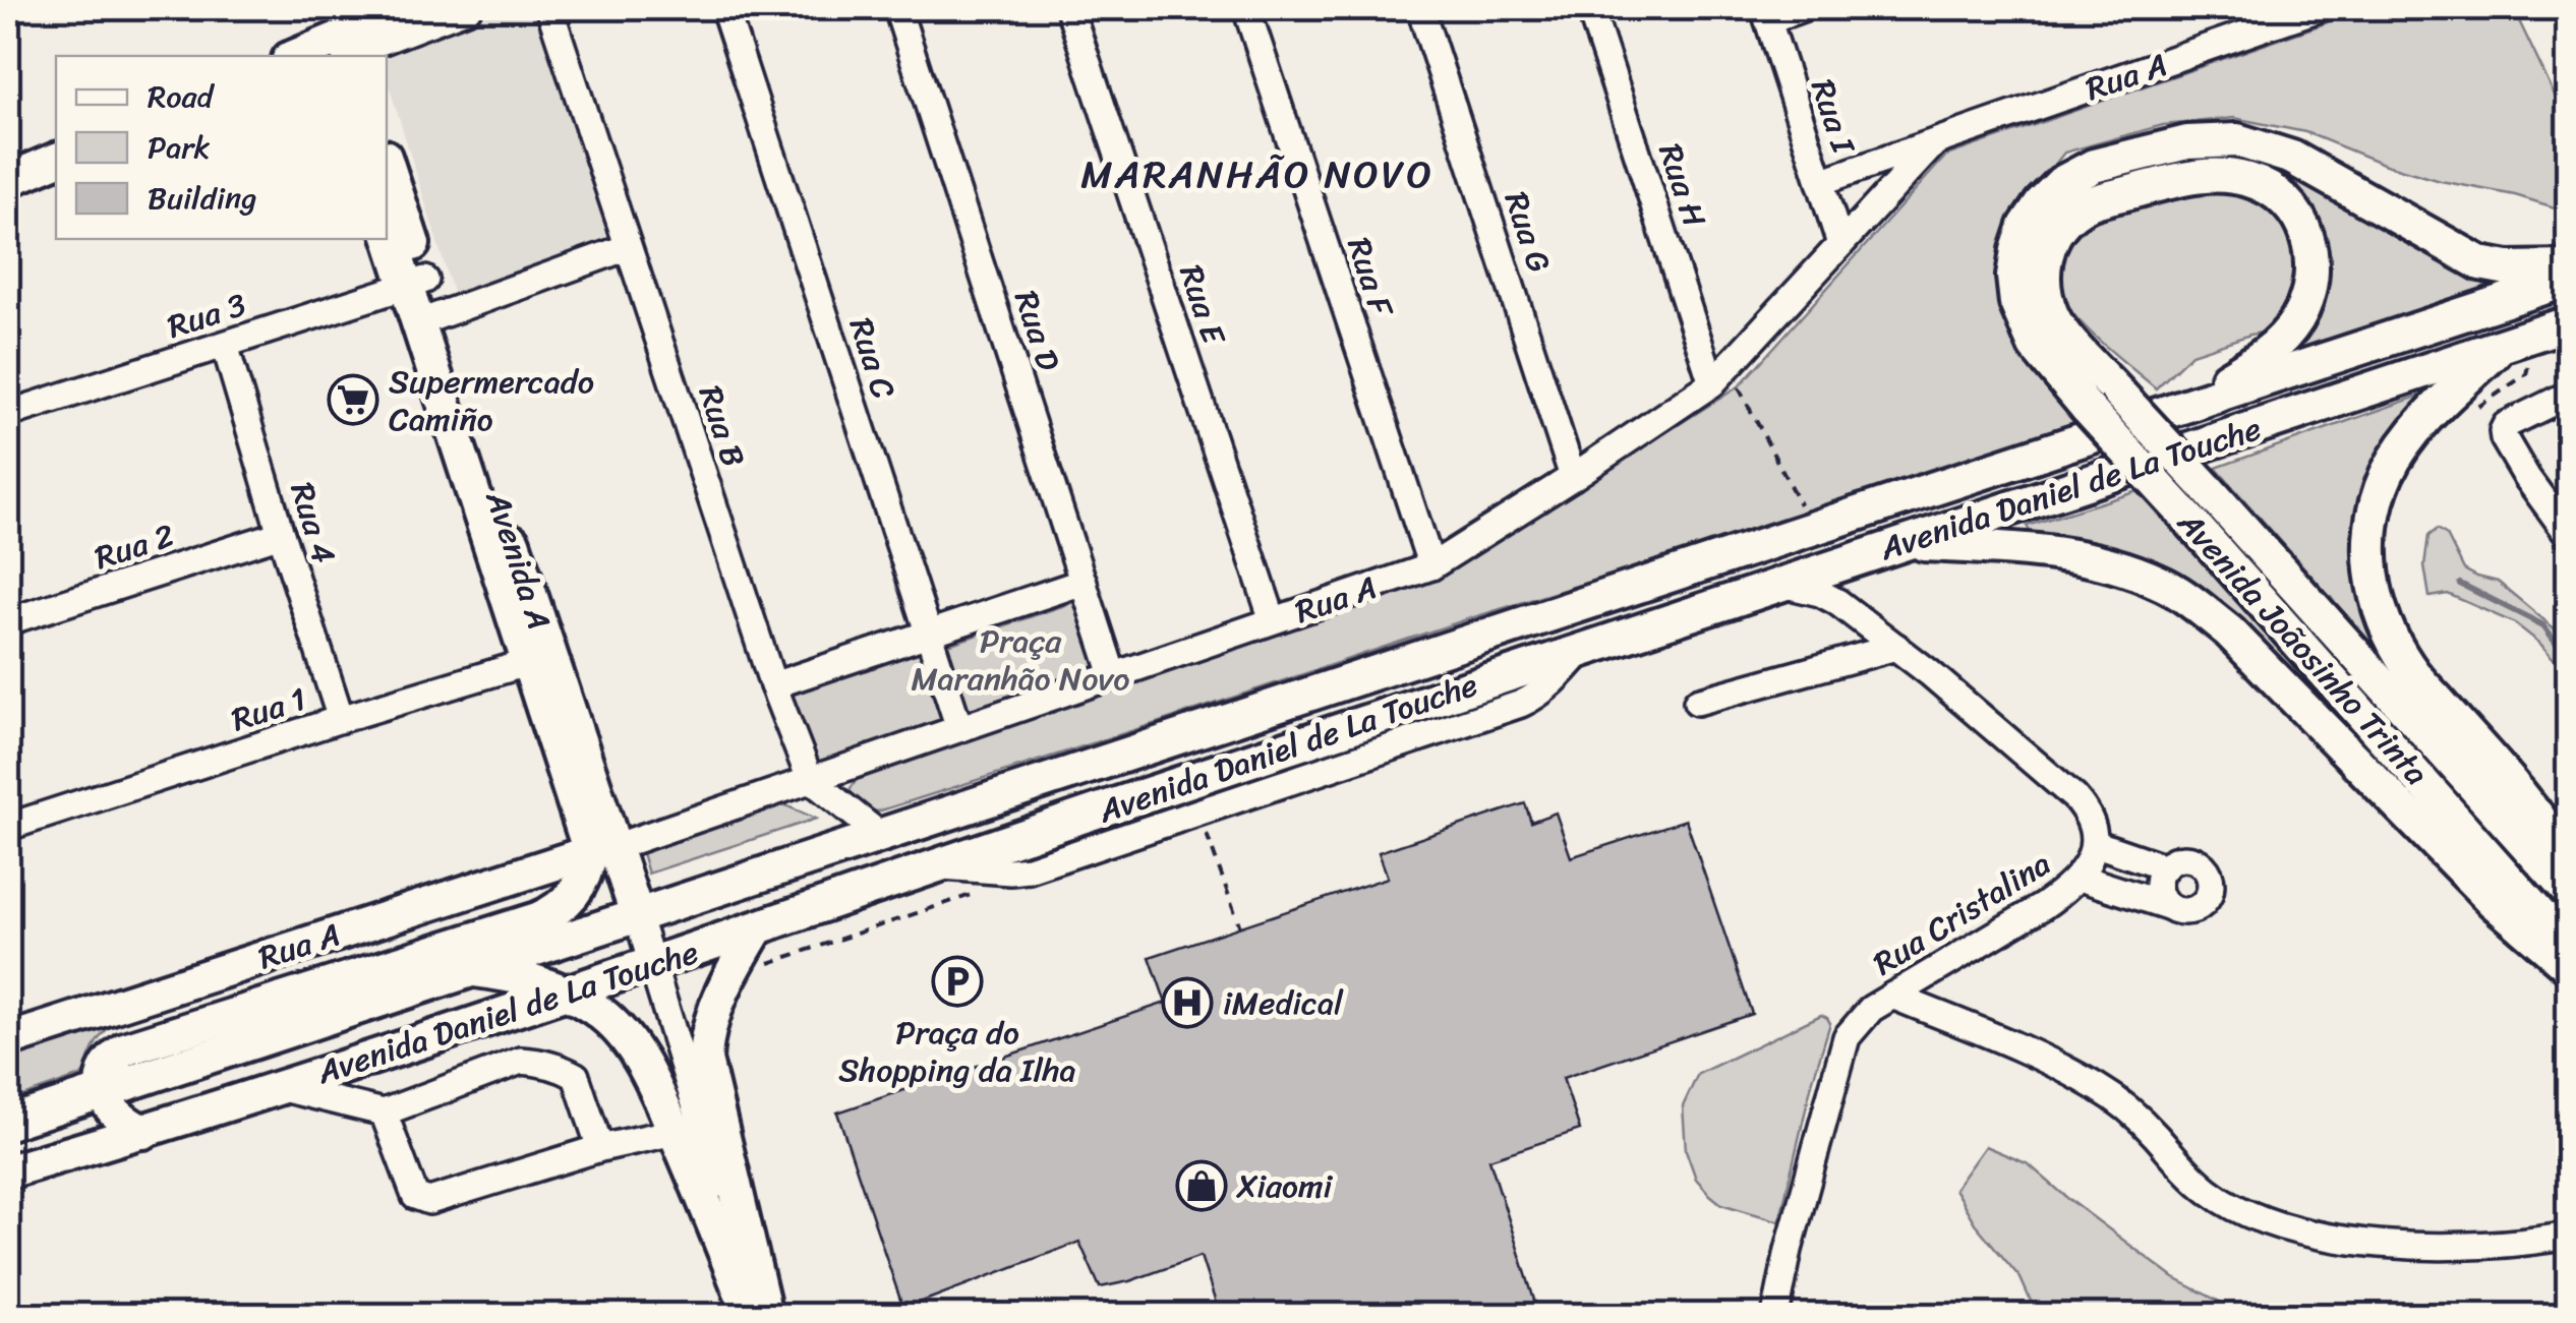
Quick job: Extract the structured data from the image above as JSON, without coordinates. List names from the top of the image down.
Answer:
{
  "streets": {
    "main road": [
      "Rua A",
      "Avenida Daniel de La Touche",
      "Avenida A",
      "Avenida Joãosinho Trinta"
    ],
    "street": [
      "Rua I",
      "Rua H",
      "Rua G",
      "Rua F",
      "Rua E",
      "Rua 3",
      "Rua D",
      "Rua C",
      "Rua B",
      "Rua 4",
      "Rua 2",
      "Rua 1",
      "Rua Cristalina"
    ]
  },
  "crossings": [
    ["Rua A", "Rua I"],
    ["Rua A", "Rua H"],
    ["Rua A", "Rua G"],
    ["Rua A", "Rua F"],
    ["Rua A", "Rua E"],
    ["Rua A", "Rua D"],
    ["Rua A", "Rua C"],
    ["Rua A", "Rua B"],
    ["Rua A", "Avenida A"],
    ["Rua 3", "Rua 4"],
    ["Rua 3", "Avenida A"],
    ["Avenida Daniel de La Touche", "Avenida A"],
    ["Avenida Daniel de La Touche", "Avenida Joãosinho Trinta"],
    ["Avenida Daniel de La Touche", "Rua Cristalina"],
    ["Rua 4", "Rua 2"],
    ["Rua 4", "Rua 1"],
    ["Avenida A", "Rua 1"]
  ],
  "districts": ["MARANHÃO NOVO"],
  "parks": ["Praça Maranhão Novo"],
  "places": {
    "supermarket": ["Supermercado Camiño"],
    "parking": ["Praça do Shopping da Ilha"],
    "hospital": ["iMedical"],
    "shop": ["Xiaomi"]
  },
  "legend": ["Road", "Park", "Building"]
}
